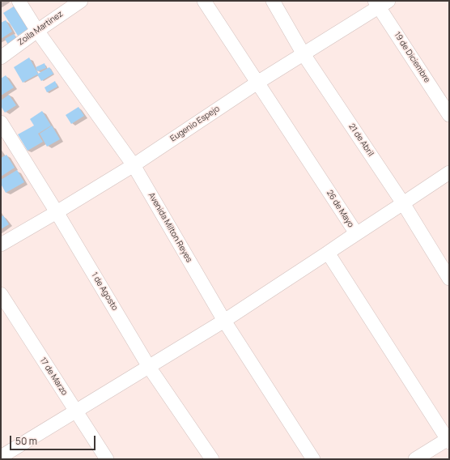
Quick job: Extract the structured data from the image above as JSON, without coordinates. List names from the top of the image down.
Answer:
{
  "streets": {
    "street": [
      "Zoila Martinez",
      "19 de Diciembre",
      "Eugenio Espejo",
      "21 de Abril",
      "26 de Mayo",
      "Avenida Milton Reyes",
      "1 de Agosto",
      "17 de Marzo"
    ]
  },
  "crossings": [
    ["Zoila Martinez", "Avenida Milton Reyes"],
    ["19 de Diciembre", "Eugenio Espejo"],
    ["Eugenio Espejo", "21 de Abril"],
    ["Eugenio Espejo", "26 de Mayo"],
    ["Eugenio Espejo", "Avenida Milton Reyes"],
    ["Eugenio Espejo", "1 de Agosto"]
  ],
  "scale_bar": "50 m"
}
